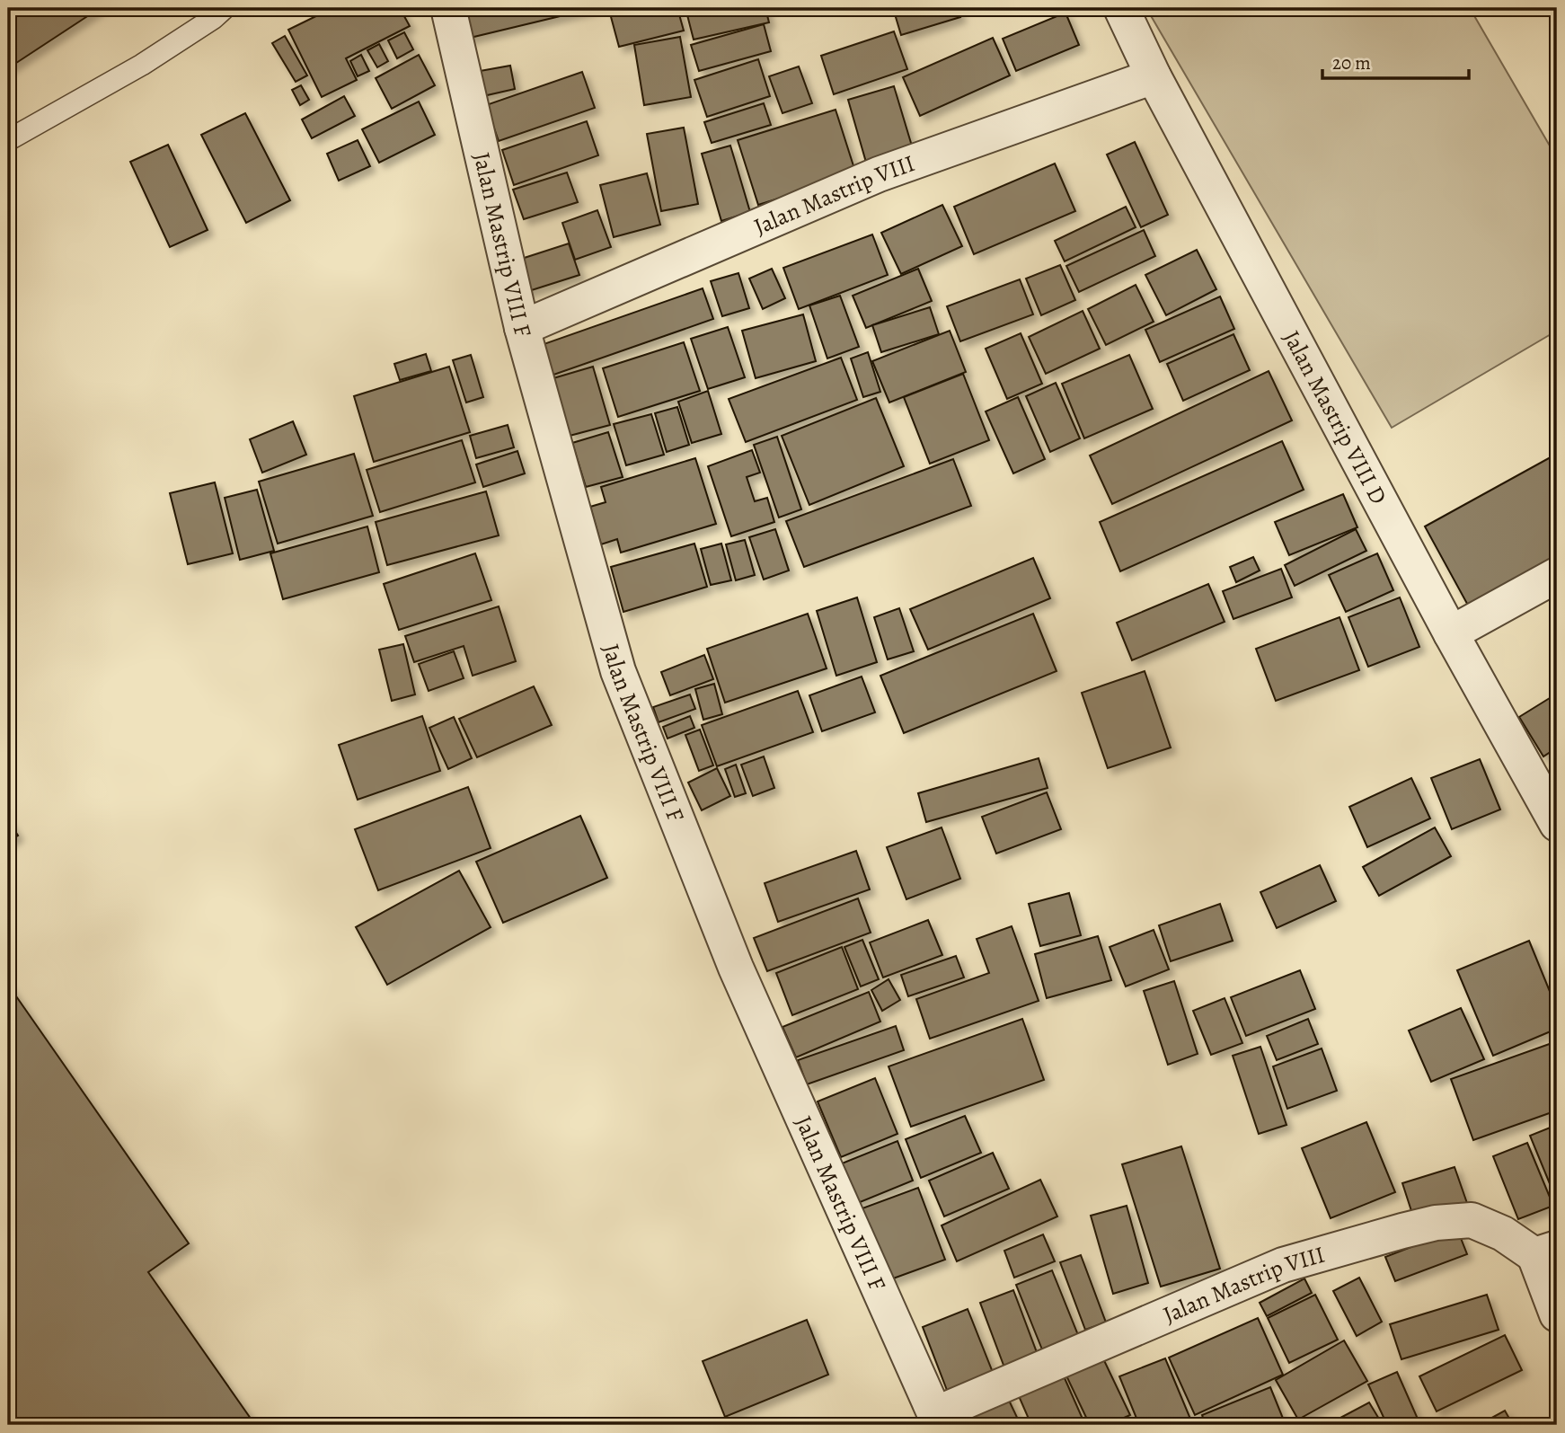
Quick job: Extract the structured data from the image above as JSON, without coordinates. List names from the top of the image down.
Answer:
{
  "streets": {
    "street": ["Jalan Mastrip VIII", "Jalan Mastrip VIII F", "Jalan Mastrip VIII D"]
  },
  "crossings": [
    ["Jalan Mastrip VIII", "Jalan Mastrip VIII F"],
    ["Jalan Mastrip VIII", "Jalan Mastrip VIII D"]
  ],
  "scale_bar": "20 m"
}
